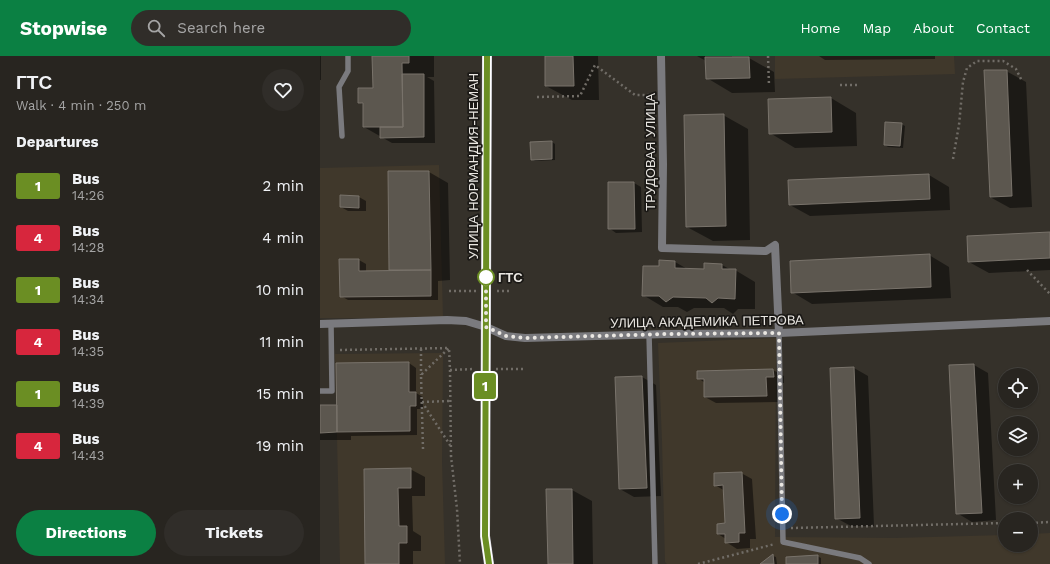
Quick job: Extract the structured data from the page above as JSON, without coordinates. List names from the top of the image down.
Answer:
{
  "streets": {
    "main road": ["УЛИЦА НОРМАНДИЯ-НЕМАН"],
    "street": ["ТРУДОВАЯ УЛИЦА", "УЛИЦА АКАДЕМИКА ПЕТРОВА"]
  },
  "crossings": [
    ["ТРУДОВАЯ УЛИЦА", "УЛИЦА АКАДЕМИКА ПЕТРОВА"],
    ["УЛИЦА НОРМАНДИЯ-НЕМАН", "УЛИЦА АКАДЕМИКА ПЕТРОВА"]
  ],
  "places": ["ГТС"],
  "lines": ["bus line 1"],
  "page": {
    "header": "Stopwise",
    "search": "Search here",
    "nav": [
      "Home",
      "Map",
      "About",
      "Contact"
    ],
    "heading": [
      ["ГТС", "Walk · 4 min · 250 m"],
      "Departures"
    ],
    "on_map": "1",
    "list": [
      {
        "mark": "1",
        "name": "Bus",
        "note": "14:26",
        "value": "2 min"
      },
      {
        "mark": "4",
        "name": "Bus",
        "note": "14:28",
        "value": "4 min"
      },
      {
        "mark": "1",
        "name": "Bus",
        "note": "14:34",
        "value": "10 min"
      },
      {
        "mark": "4",
        "name": "Bus",
        "note": "14:35",
        "value": "11 min"
      },
      {
        "mark": "1",
        "name": "Bus",
        "note": "14:39",
        "value": "15 min"
      },
      {
        "mark": "4",
        "name": "Bus",
        "note": "14:43",
        "value": "19 min"
      }
    ],
    "map_buttons": ["+", "−"],
    "buttons": ["Directions", "Tickets"]
  }
}
